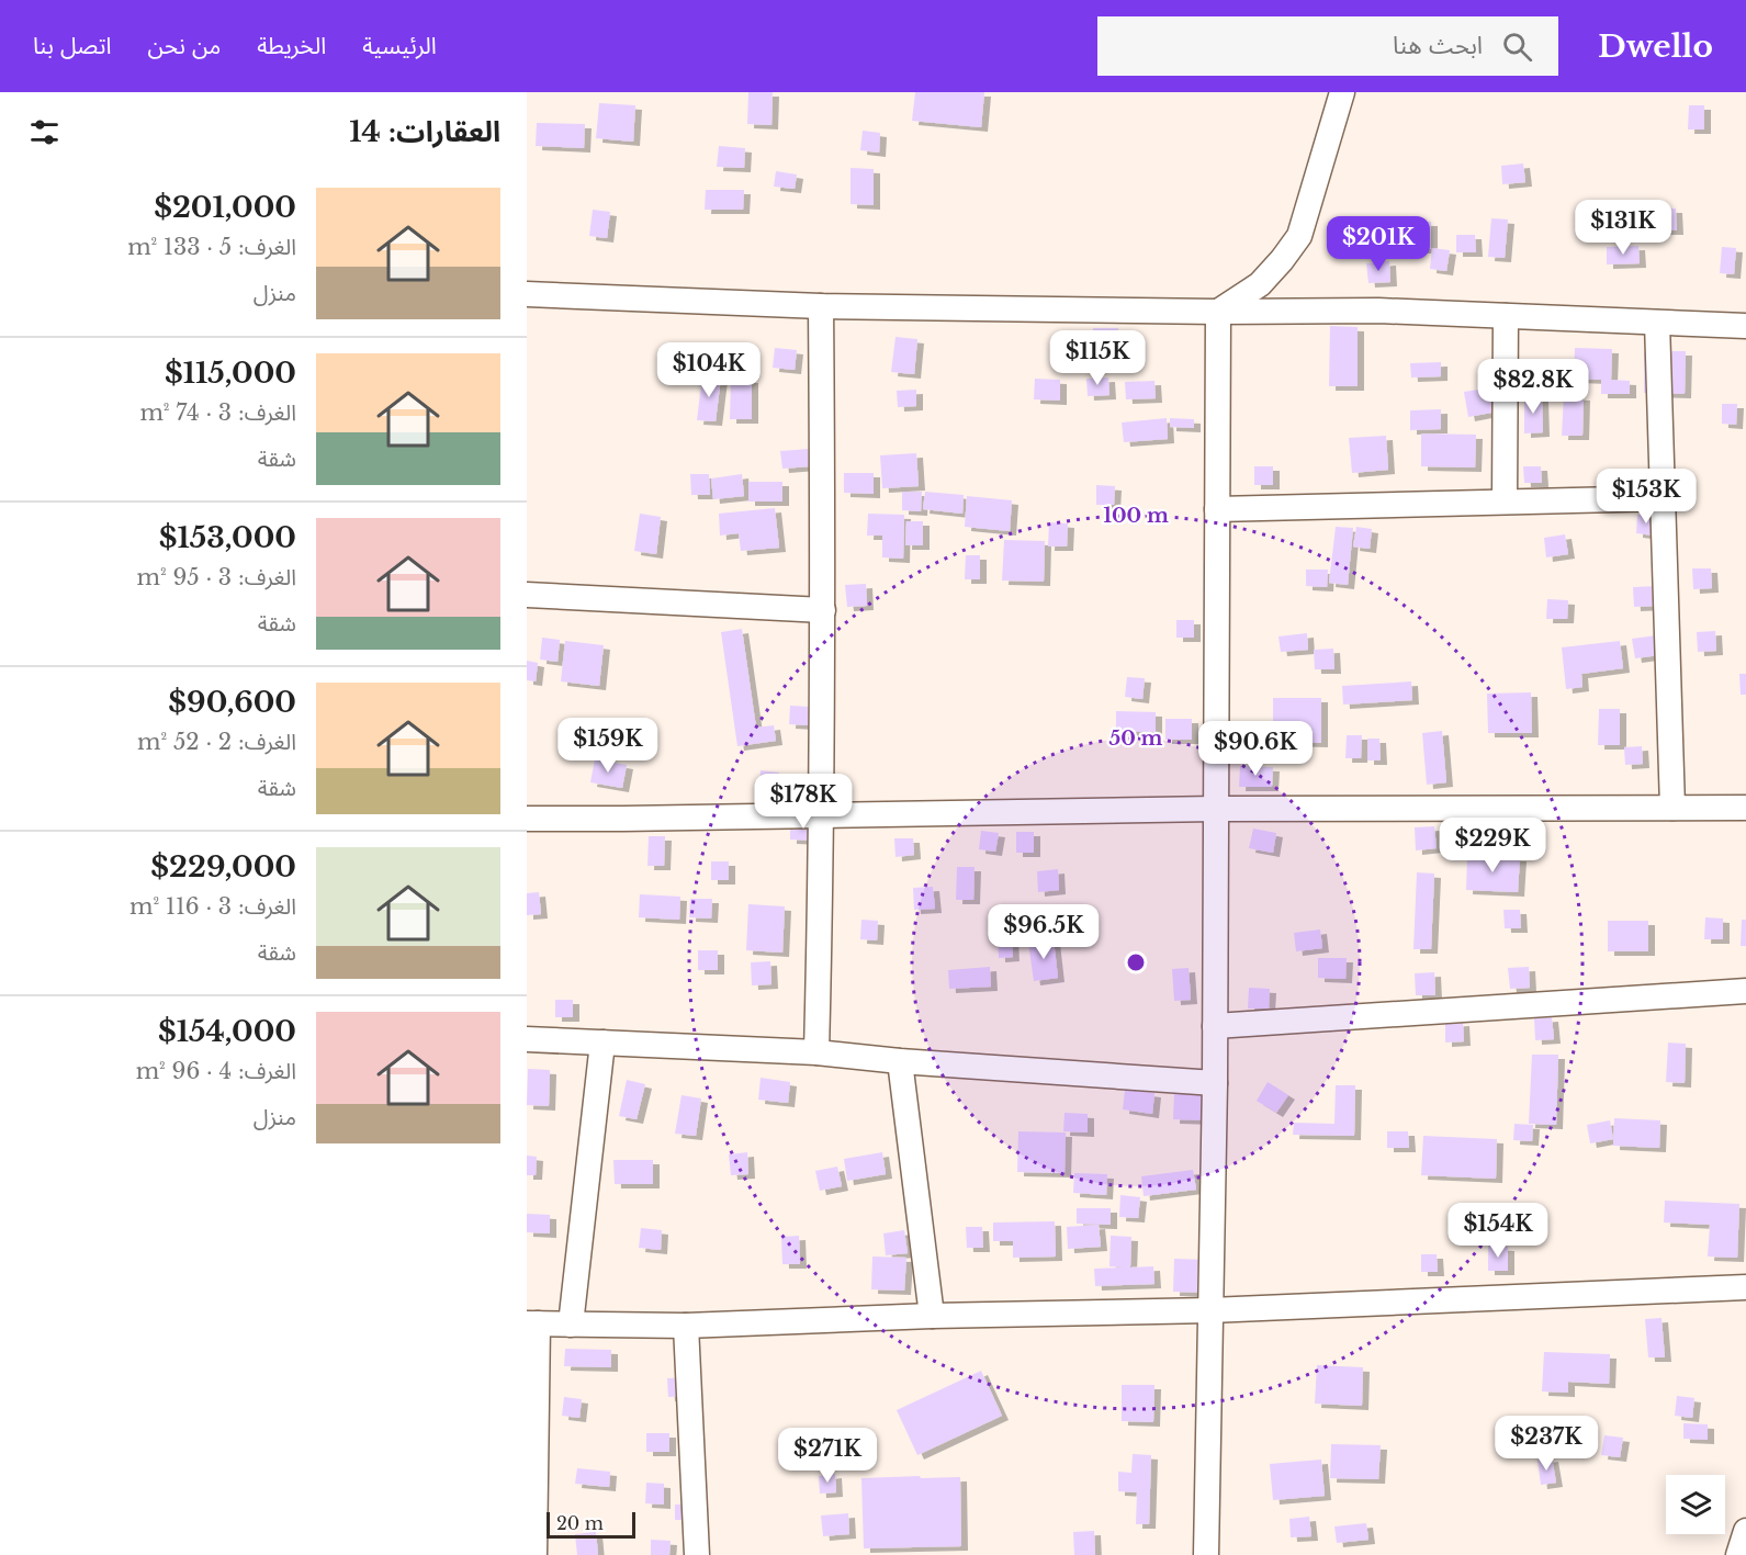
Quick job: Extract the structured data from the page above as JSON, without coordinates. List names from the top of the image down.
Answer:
{
  "scale_bar": "20 m",
  "page": {
    "header": "Dwello",
    "search": "ابحث هنا",
    "nav": [
      "الرئيسية",
      "الخريطة",
      "من نحن",
      "اتصل بنا"
    ],
    "heading": "العقارات: 14",
    "list": [
      {
        "name": "$201,000",
        "note": "الغرف: 5 · 133 m² · منزل"
      },
      {
        "name": "$115,000",
        "note": "الغرف: 3 · 74 m² · شقة"
      },
      {
        "name": "$153,000",
        "note": "الغرف: 3 · 95 m² · شقة"
      },
      {
        "name": "$90,600",
        "note": "الغرف: 2 · 52 m² · شقة"
      },
      {
        "name": "$229,000",
        "note": "الغرف: 3 · 116 m² · شقة"
      },
      {
        "name": "$154,000",
        "note": "الغرف: 4 · 96 m² · منزل"
      }
    ],
    "price": [
      "$131K",
      "$201K",
      "$115K",
      "$104K",
      "$82.8K",
      "$153K",
      "$159K",
      "$90.6K",
      "$178K",
      "$229K",
      "$96.5K",
      "$154K",
      "$237K",
      "$271K"
    ],
    "scale": "20 m"
  },
  "rings": ["100 m", "50 m"]
}
